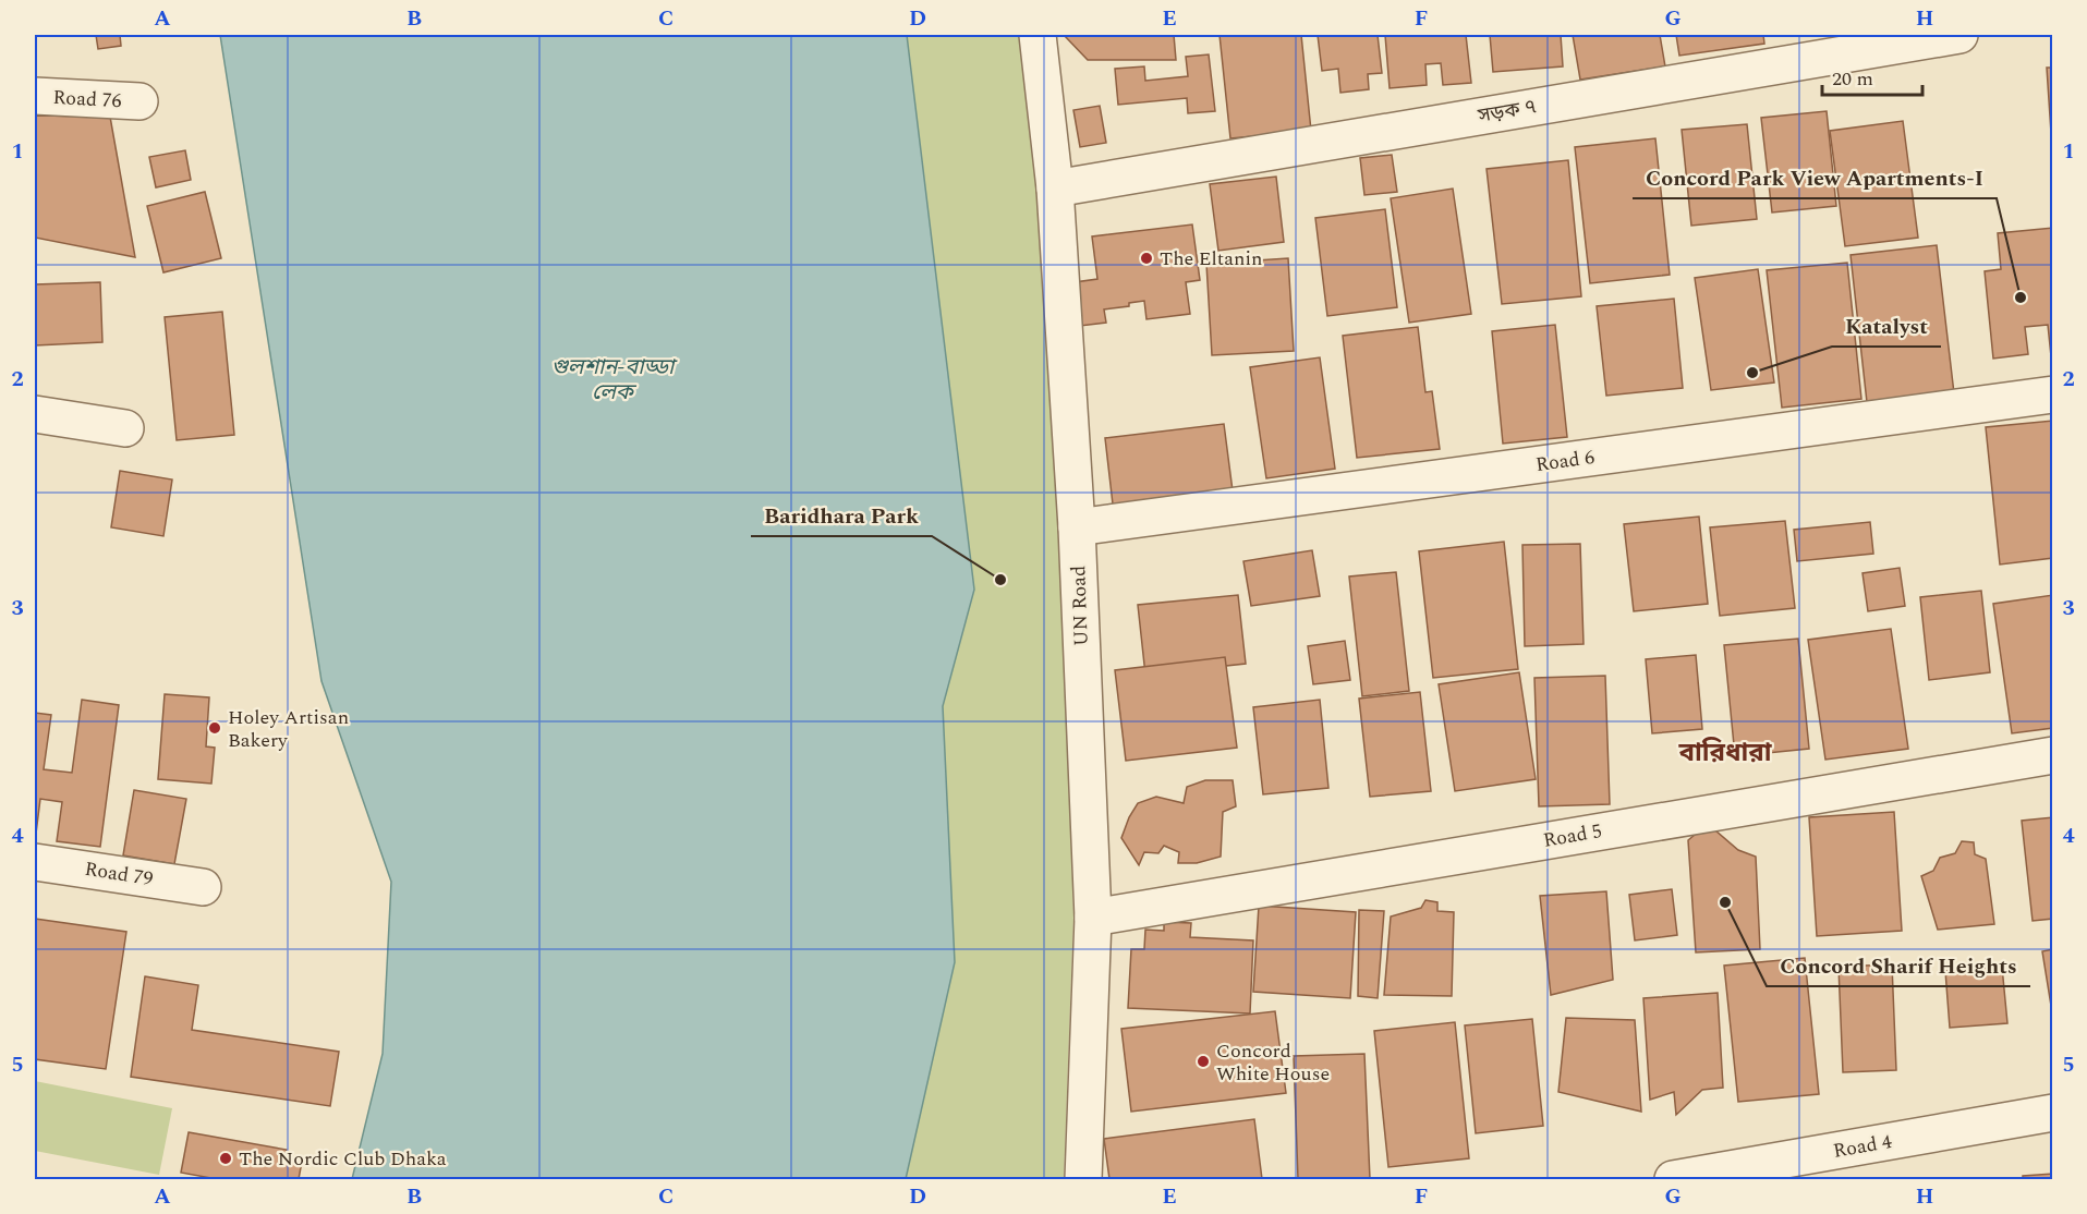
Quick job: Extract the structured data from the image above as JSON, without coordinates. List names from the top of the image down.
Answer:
{
  "streets": {
    "street": [
      "Road 76",
      "সড়ক ৭",
      "Road 6",
      "UN Road",
      "Road 5",
      "Road 79",
      "Road 4"
    ]
  },
  "crossings": [
    ["সড়ক ৭", "UN Road"],
    ["Road 6", "UN Road"],
    ["UN Road", "Road 5"]
  ],
  "districts": ["বারিধারা"],
  "water": ["গুলশান-বাড্ডা লেক"],
  "places": [
    "The Eltanin",
    "Concord Park View Apartments-I",
    "Katalyst",
    "Baridhara Park",
    "Holey Artisan Bakery",
    "Concord Sharif Heights",
    "Concord White House",
    "The Nordic Club Dhaka"
  ],
  "scale_bar": "20 m",
  "grid": {
    "columns": [
      "A",
      "B",
      "C",
      "D",
      "E",
      "F",
      "G",
      "H"
    ],
    "rows": [
      "1",
      "2",
      "3",
      "4",
      "5"
    ]
  }
}
